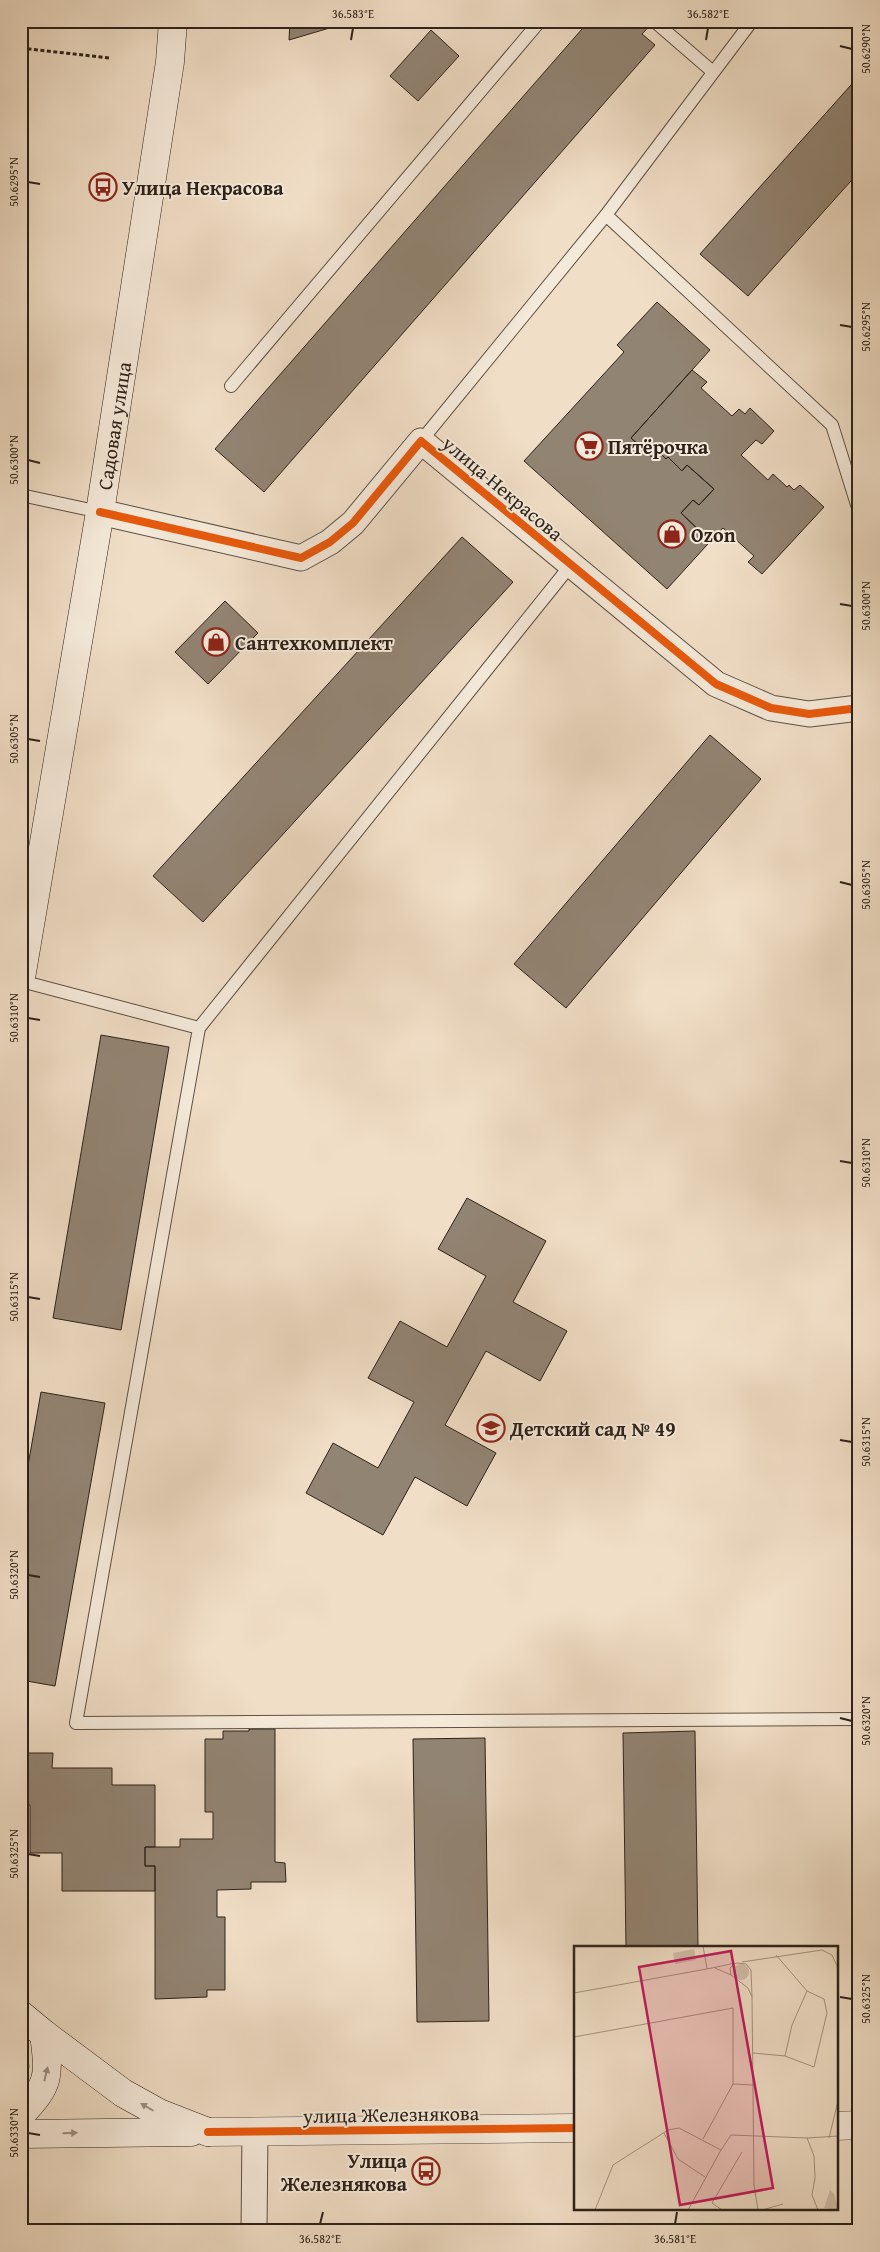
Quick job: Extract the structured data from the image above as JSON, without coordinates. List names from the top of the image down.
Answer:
{
  "streets": {
    "main road": ["Садовая улица", "улица Железнякова"],
    "street": ["улица Некрасова"]
  },
  "crossings": [
    ["Садовая улица", "улица Некрасова"]
  ],
  "places": {
    "bus stop": ["Улица Некрасова", "Улица Железнякова"],
    "supermarket": ["Пятёрочка"],
    "shop": ["Ozon", "Сантехкомплект"],
    "school or university": ["Детский сад № 49"]
  },
  "coordinates": [
    "36.583°E",
    "36.582°E",
    "50.6290°N",
    "50.6295°N",
    "50.6300°N",
    "50.6305°N",
    "50.6310°N",
    "50.6315°N",
    "50.6320°N",
    "50.6325°N",
    "50.6330°N",
    "36.581°E"
  ]
}
